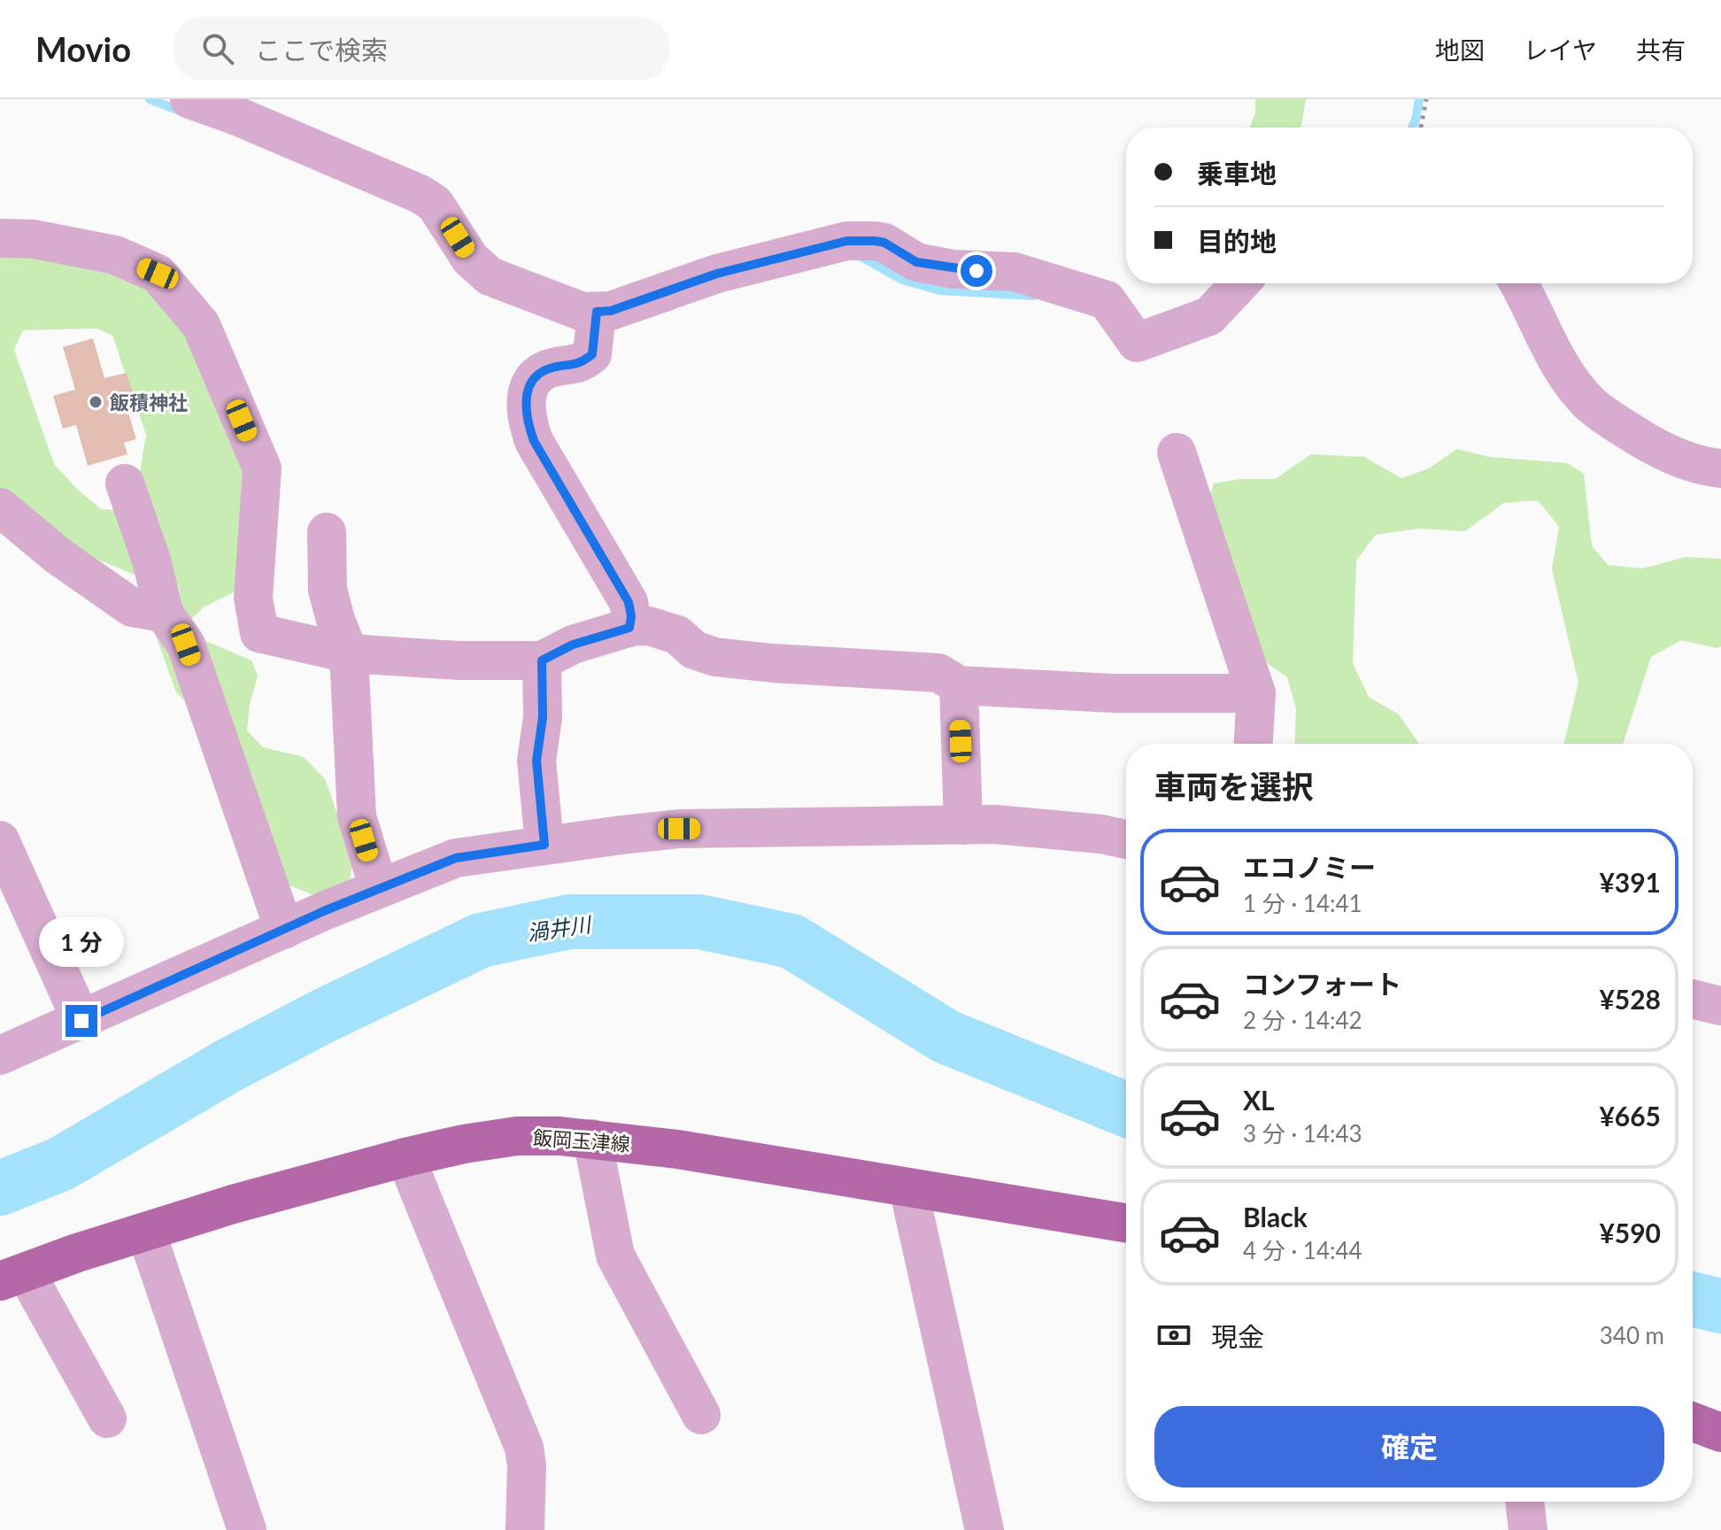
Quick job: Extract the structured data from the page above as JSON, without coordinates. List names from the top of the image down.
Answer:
{
  "streets": {
    "main road": ["飯岡玉津線"]
  },
  "water": ["渦井川"],
  "places": ["飯積神社"],
  "page": {
    "header": "Movio",
    "search": "ここで検索",
    "nav": ["地図", "レイヤ", "共有"],
    "banner": ["乗車地", "目的地"],
    "heading": "車両を選択",
    "list": [
      {
        "name": "エコノミー",
        "note": "1 分 · 14:41",
        "value": "¥391"
      },
      {
        "name": "コンフォート",
        "note": "2 分 · 14:42",
        "value": "¥528"
      },
      {
        "name": "XL",
        "note": "3 分 · 14:43",
        "value": "¥665"
      },
      {
        "name": "Black",
        "note": "4 分 · 14:44",
        "value": "¥590"
      }
    ],
    "bubble": "1 分",
    "pay": ["現金", "340 m"],
    "buttons": "確定"
  }
}
